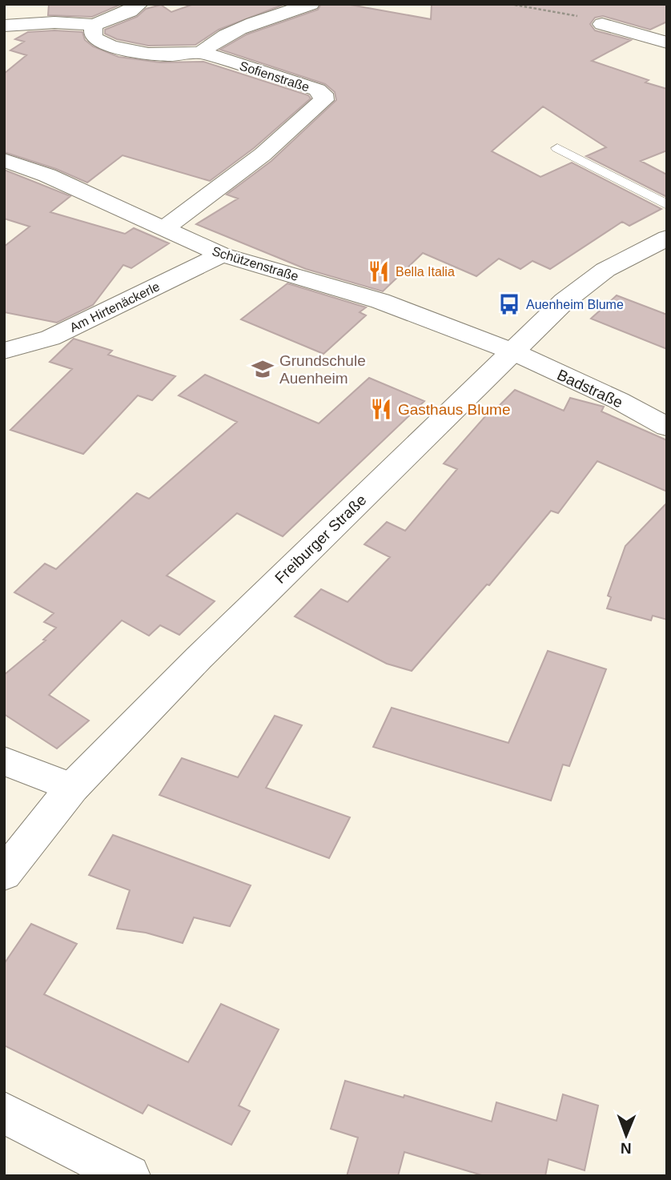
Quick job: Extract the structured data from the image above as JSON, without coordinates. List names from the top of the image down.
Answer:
{
  "streets": {
    "street": [
      "Sofienstraße",
      "Schützenstraße",
      "Am Hirtenäckerle",
      "Badstraße",
      "Freiburger Straße"
    ]
  },
  "crossings": [
    ["Sofienstraße", "Schützenstraße"],
    ["Schützenstraße", "Am Hirtenäckerle"],
    ["Schützenstraße", "Badstraße"],
    ["Schützenstraße", "Freiburger Straße"],
    ["Badstraße", "Freiburger Straße"]
  ],
  "places": {
    "restaurant": ["Bella Italia", "Gasthaus Blume"],
    "bus stop": ["Auenheim Blume"],
    "school or university": ["Grundschule Auenheim"]
  },
  "north": "bottom"
}
